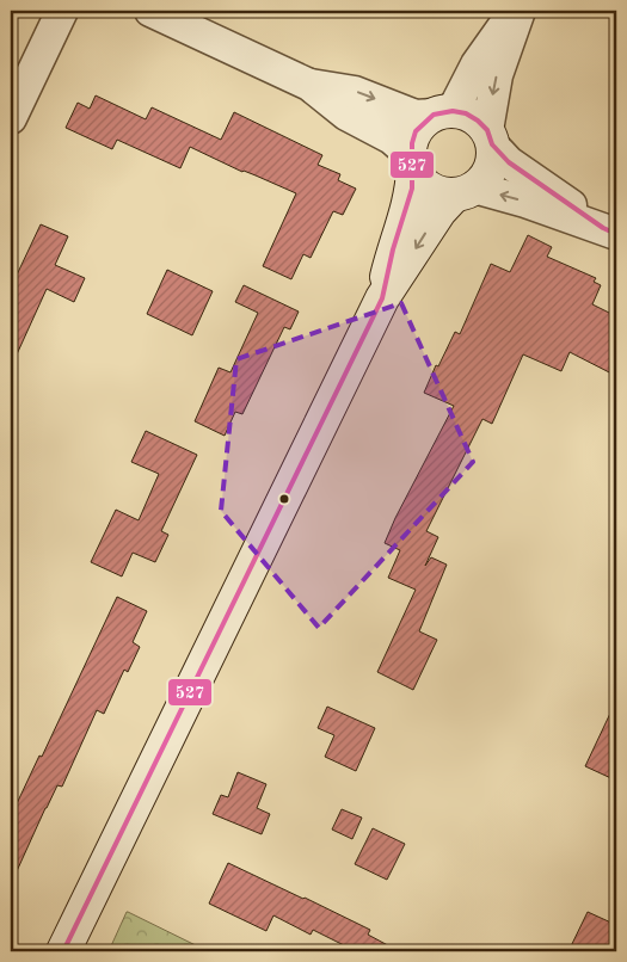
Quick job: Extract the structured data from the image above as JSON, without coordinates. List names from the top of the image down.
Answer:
{
  "lines": ["transit line 527"]
}
